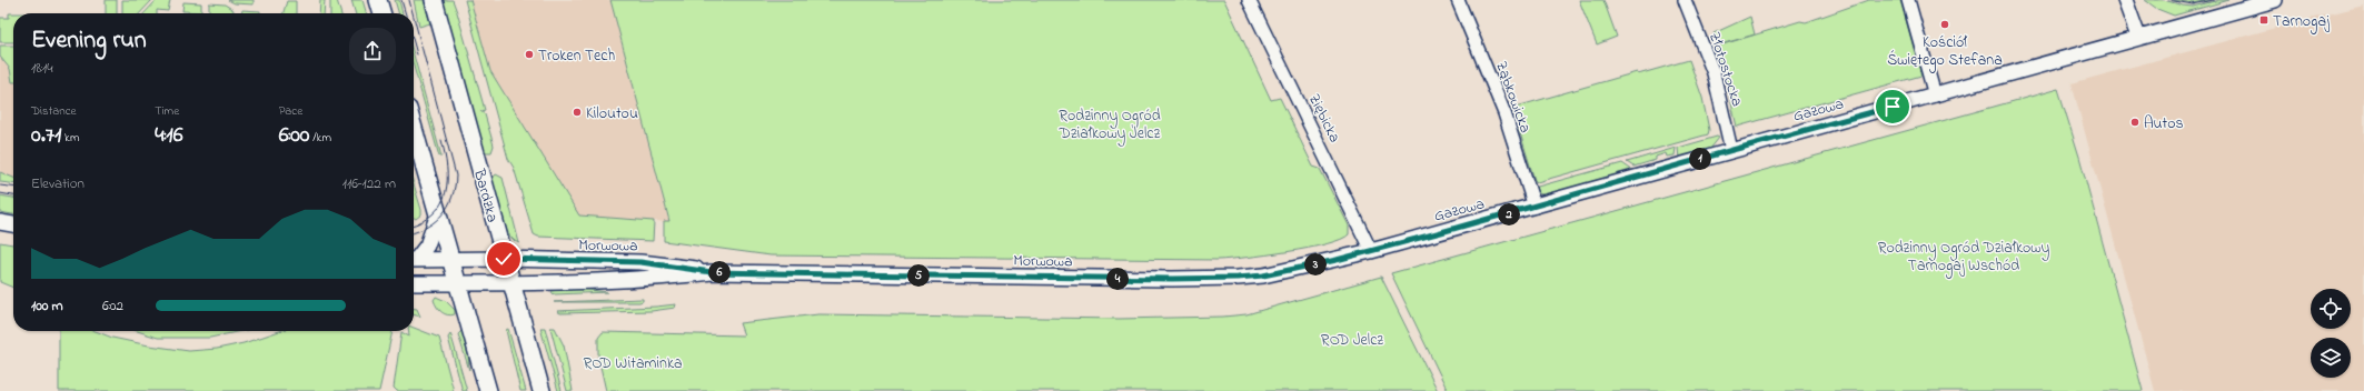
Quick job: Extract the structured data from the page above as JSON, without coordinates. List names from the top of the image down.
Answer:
{
  "streets": {
    "main road": ["Bardzka"],
    "street": [
      "Złotostocka",
      "Ząbkowicka",
      "Gazowa",
      "Ziębicka",
      "Morwowa"
    ]
  },
  "crossings": [
    ["Złotostocka", "Gazowa"],
    ["Ząbkowicka", "Gazowa"],
    ["Gazowa", "Ziębicka"],
    ["Gazowa", "Morwowa"],
    ["Ziębicka", "Morwowa"],
    ["Bardzka", "Morwowa"]
  ],
  "parks": [
    "Rodzinny Ogród Działkowy Jelcz",
    "Rodzinny Ogród Działkowy Tarnogaj Wschód",
    "ROD Jelcz",
    "ROD Witaminka"
  ],
  "places": {
    "transit": ["Tarnogaj"],
    "other": [
      "Kościół Świętego Stefana",
      "Troken Tech",
      "Kiloutou",
      "Autos"
    ]
  },
  "page": {
    "heading": ["Evening run", "18:14"],
    "stats": [
      ["Distance", "0.71 km"],
      ["Time", "4:16"],
      ["Pace", "6:00 /km"]
    ],
    "pins": [
      "1",
      "2",
      "3",
      "6",
      "5",
      "4"
    ],
    "chart": ["Elevation", "116–122 m"],
    "list": [
      {
        "name": "100 m",
        "note": "6:02"
      }
    ]
  }
}
